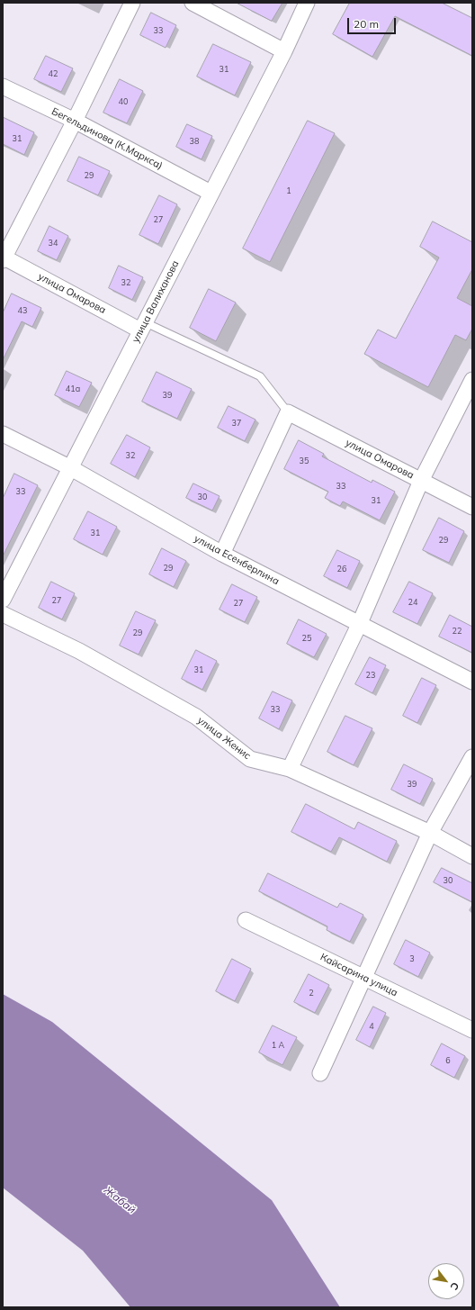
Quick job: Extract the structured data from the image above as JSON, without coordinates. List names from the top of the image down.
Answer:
{
  "streets": {
    "street": [
      "Бегельдинова (К.Маркса)",
      "улица Омарова",
      "улица Валиханова",
      "улица Есенберлина",
      "улица Женис",
      "Кайсарина улица"
    ]
  },
  "crossings": [
    ["Бегельдинова (К.Маркса)", "улица Валиханова"],
    ["улица Омарова", "улица Валиханова"],
    ["улица Валиханова", "улица Есенберлина"]
  ],
  "water": ["Жабай"],
  "house_numbers": [
    "33",
    "31",
    "42",
    "40",
    "31",
    "38",
    "29",
    "1",
    "27",
    "34",
    "32",
    "43",
    "41а",
    "39",
    "37",
    "32",
    "35",
    "33",
    "33",
    "30",
    "31",
    "31",
    "29",
    "29",
    "26",
    "27",
    "24",
    "27",
    "22",
    "29",
    "25",
    "31",
    "23",
    "33",
    "39",
    "30",
    "3",
    "2",
    "4",
    "1 А",
    "6"
  ],
  "scale_bar": "20 m",
  "north": "bottom right"
}
